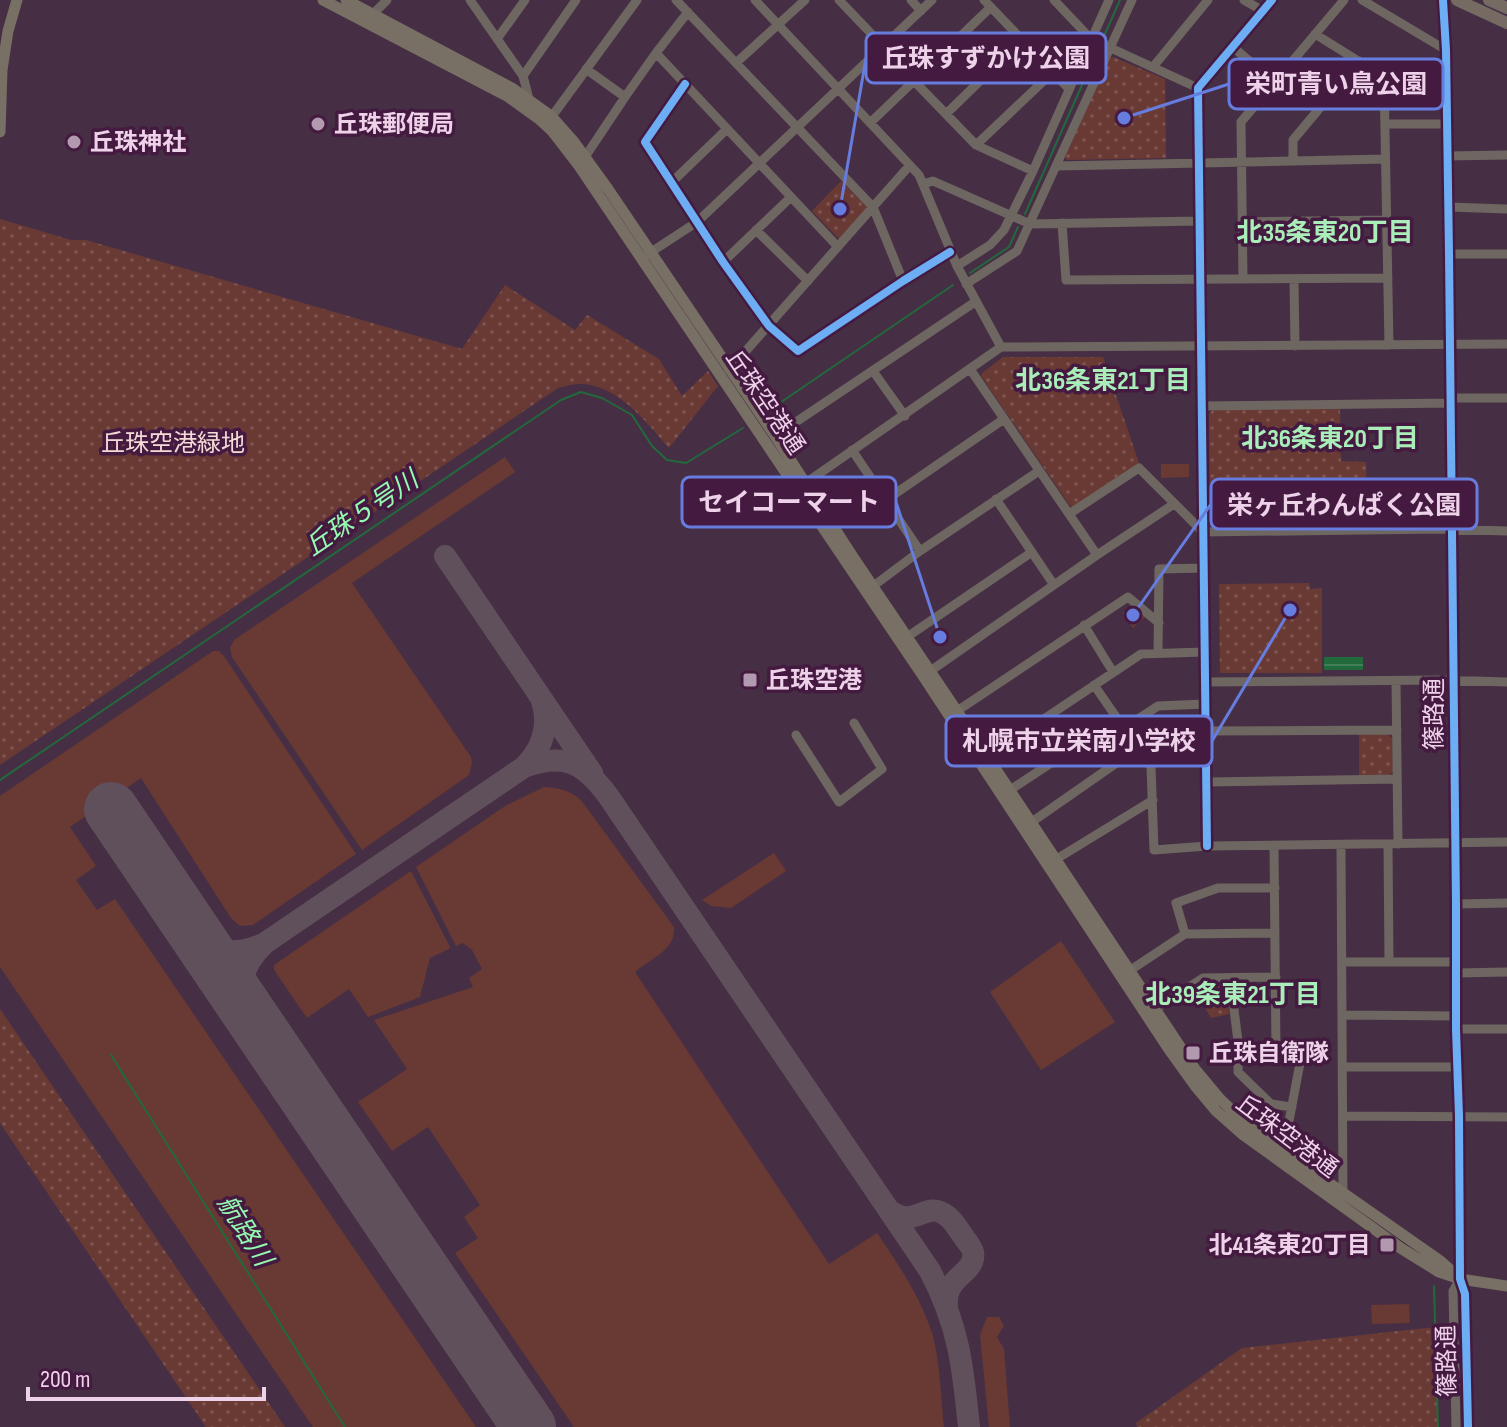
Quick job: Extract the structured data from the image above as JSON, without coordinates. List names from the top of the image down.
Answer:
{
  "streets": {
    "main road": ["丘珠空港通"],
    "street": ["篠路通"]
  },
  "crossings": [
    ["丘珠空港通", "篠路通"]
  ],
  "districts": [
    "北35条東20丁目",
    "北36条東21丁目",
    "北36条東20丁目",
    "北39条東21丁目"
  ],
  "water": ["丘珠５号川", "航路川"],
  "parks": ["丘珠空港緑地"],
  "places": {
    "other": [
      "栄町青い鳥公園",
      "丘珠郵便局",
      "丘珠神社",
      "丘珠すずかけ公園",
      "札幌市立栄南小学校",
      "栄ヶ丘わんぱく公園",
      "セイコーマート"
    ],
    "transit": ["丘珠空港", "丘珠自衛隊", "北41条東20丁目"]
  },
  "scale_bar": "200 m"
}
